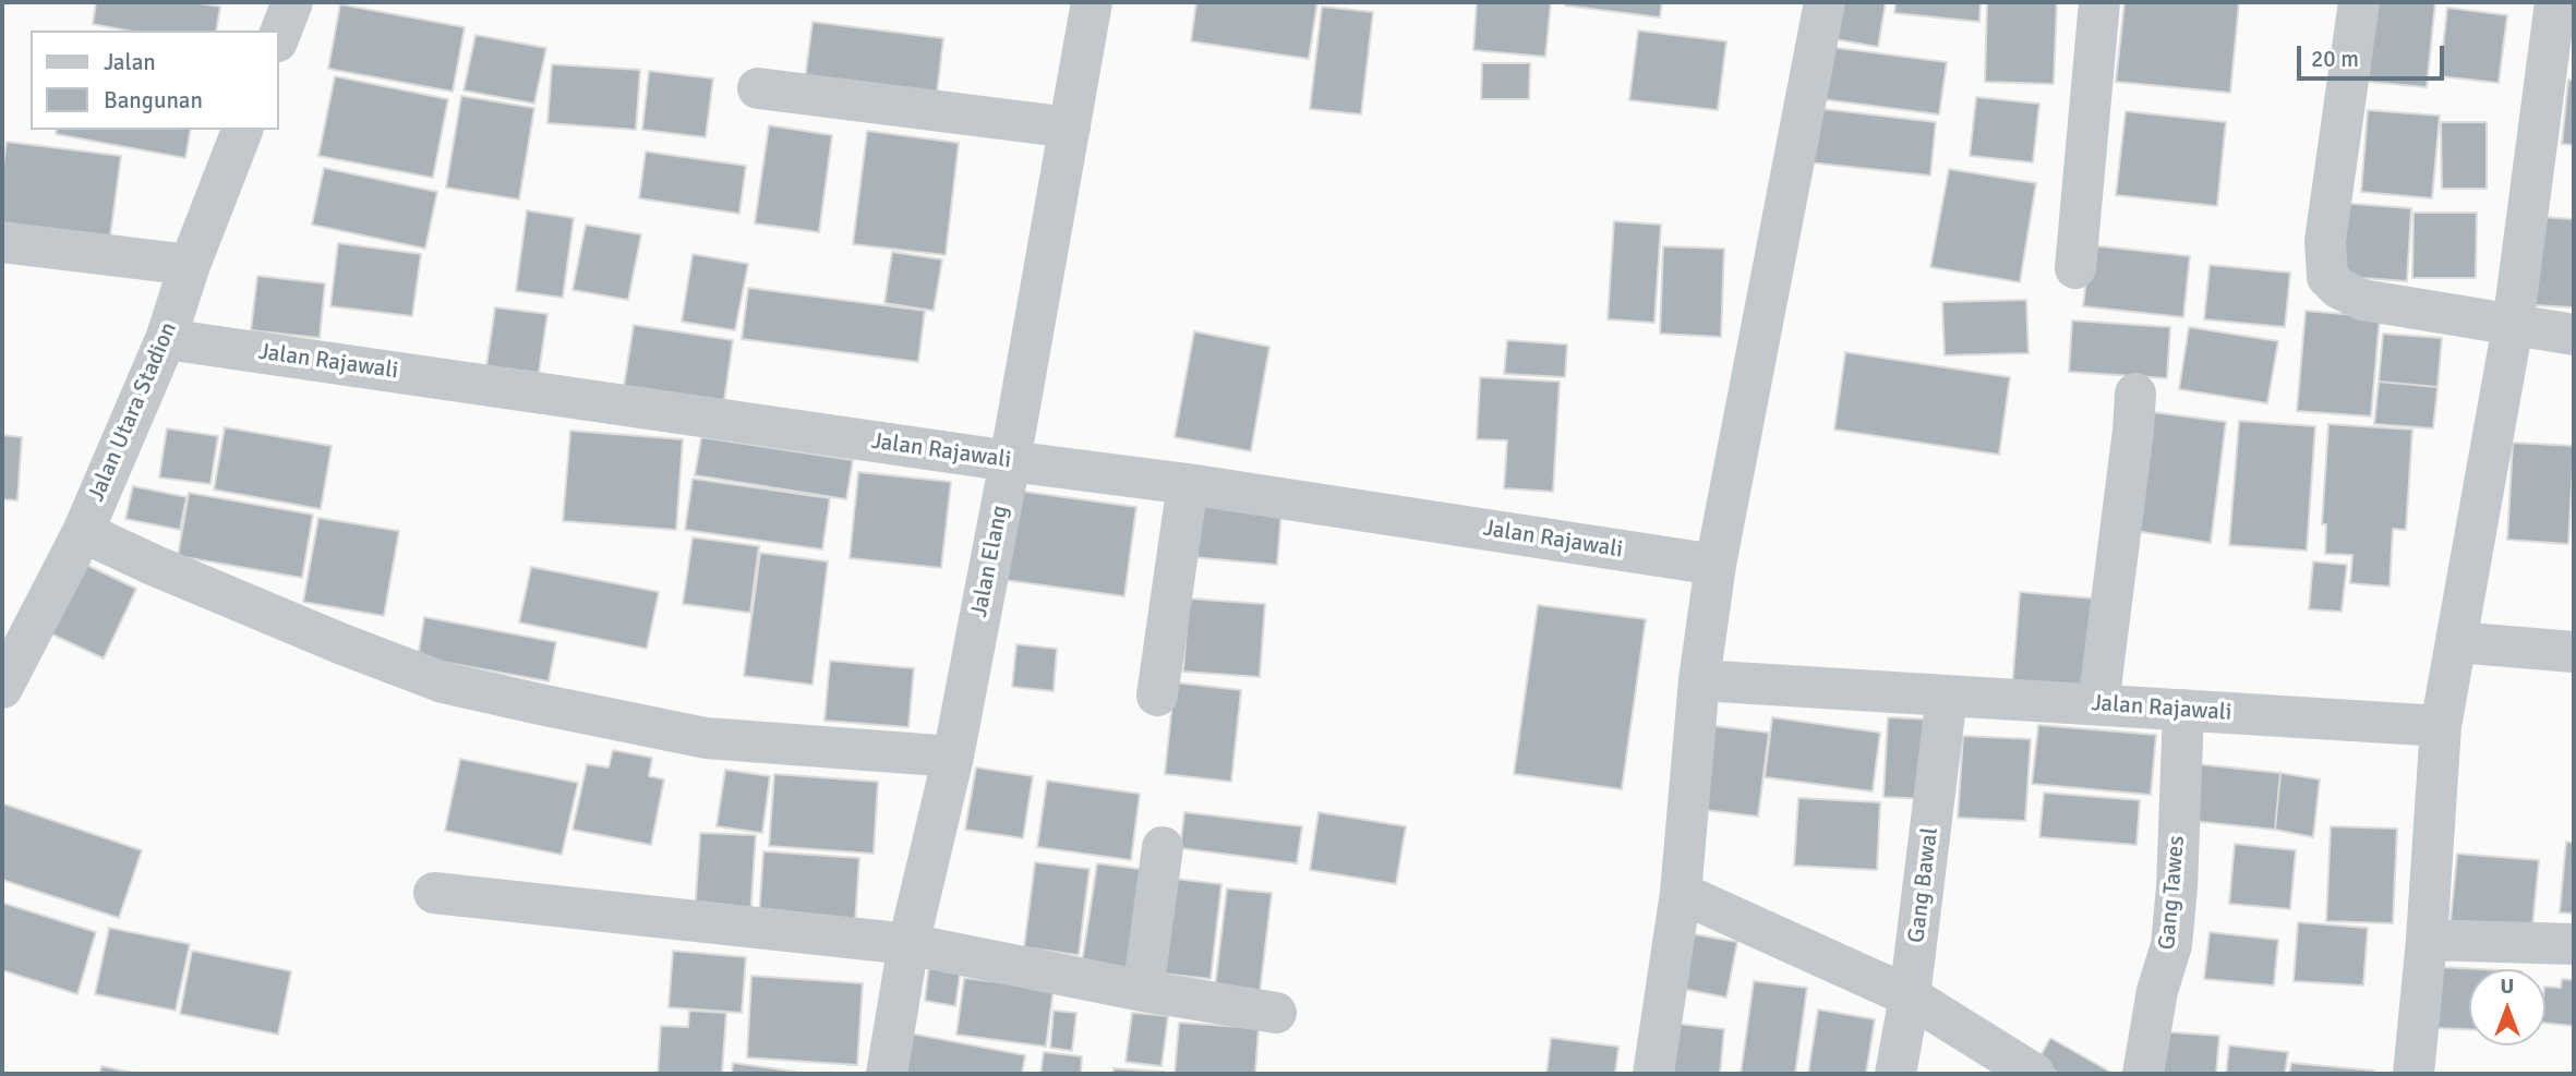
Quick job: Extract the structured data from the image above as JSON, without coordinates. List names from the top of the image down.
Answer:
{
  "streets": {
    "street": [
      "Jalan Rajawali",
      "Jalan Utara Stadion",
      "Jalan Elang",
      "Gang Bawal",
      "Gang Tawes"
    ]
  },
  "crossings": [
    ["Jalan Rajawali", "Jalan Utara Stadion"],
    ["Jalan Rajawali", "Jalan Elang"],
    ["Jalan Rajawali", "Gang Bawal"],
    ["Jalan Rajawali", "Gang Tawes"]
  ],
  "legend": ["Jalan", "Bangunan"],
  "scale_bar": "20 m",
  "north": "top"
}
